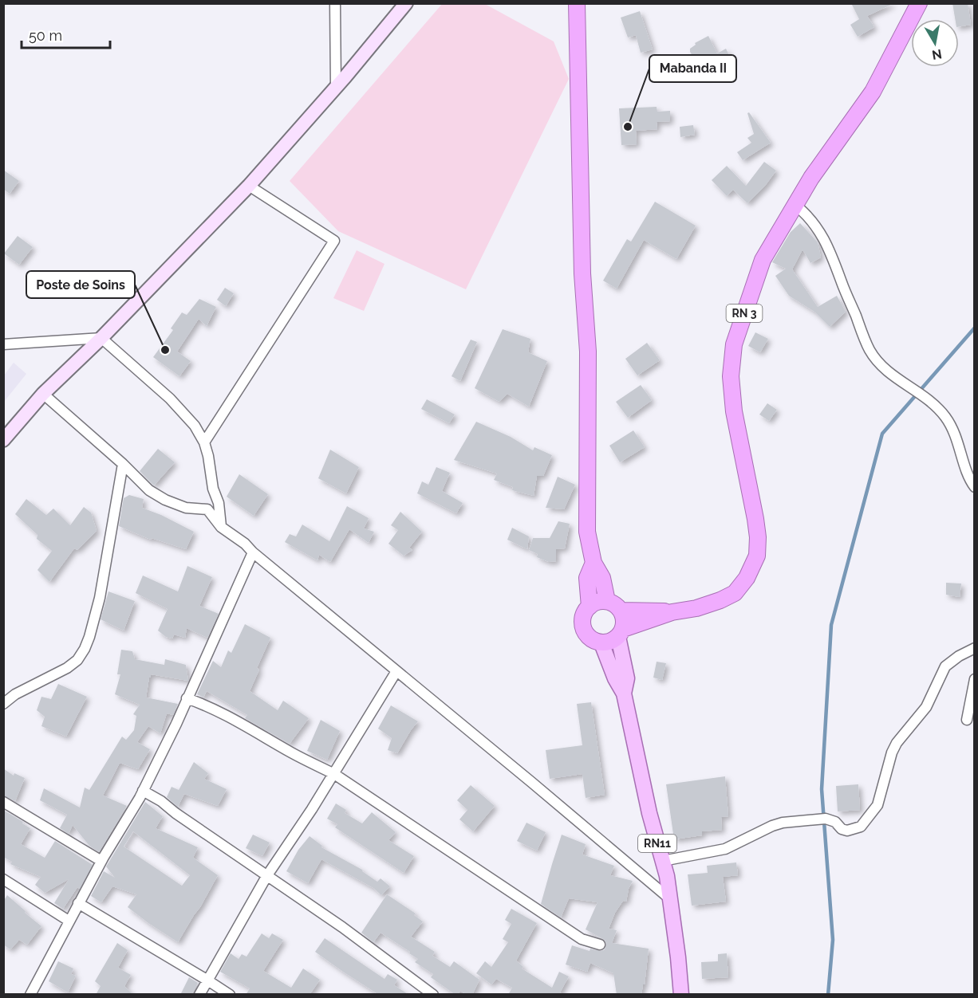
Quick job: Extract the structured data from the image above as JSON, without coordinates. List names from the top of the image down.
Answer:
{
  "streets": {
    "highway": ["RN 3"],
    "main road": ["RN11"]
  },
  "crossings": [
    ["RN 3", "RN11"]
  ],
  "places": ["Mabanda II", "Poste de Soins"],
  "scale_bar": "50 m",
  "north": "bottom"
}
